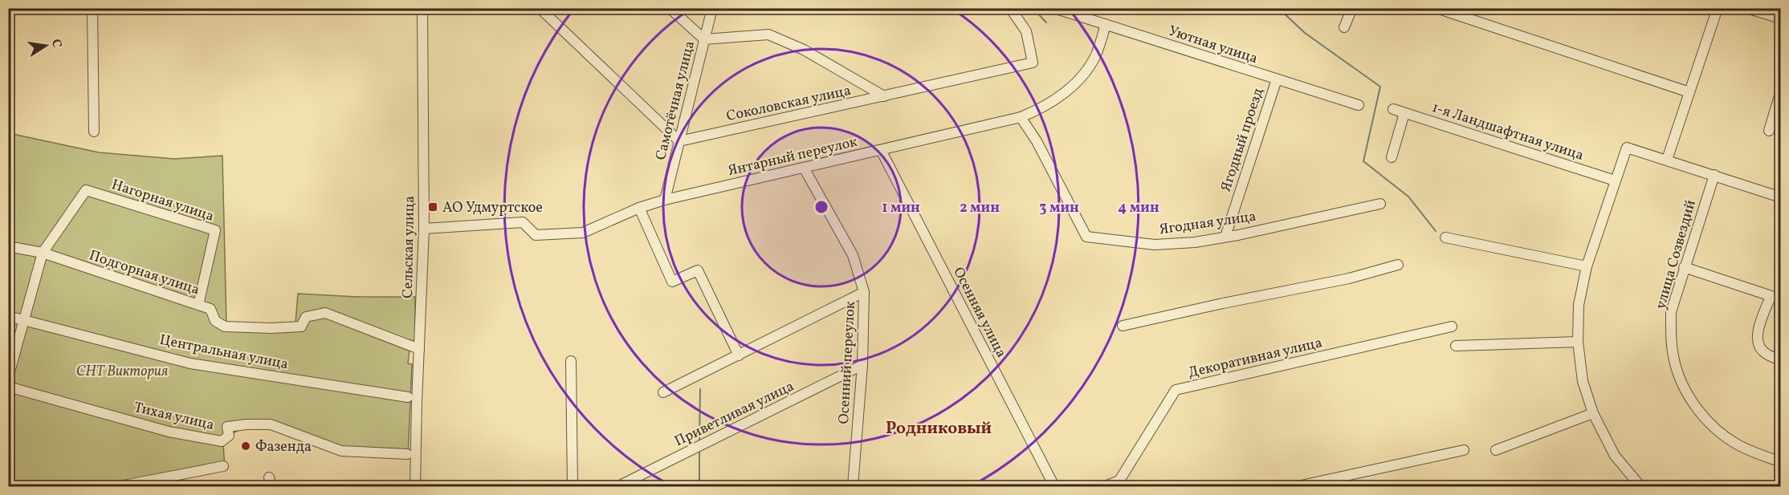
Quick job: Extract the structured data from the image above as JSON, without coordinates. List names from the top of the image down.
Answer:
{
  "streets": {
    "street": [
      "Уютная улица",
      "Самотёчная улица",
      "Соколовская улица",
      "1-я Ландшафтная улица",
      "Ягодный проезд",
      "Янтарный переулок",
      "Нагорная улица",
      "Ягодная улица",
      "Сельская улица",
      "улица Созвездий",
      "Подгорная улица",
      "Осенняя улица",
      "Центральная улица",
      "Декоративная улица",
      "Осенний переулок",
      "Приветливая улица",
      "Тихая улица"
    ]
  },
  "crossings": [
    ["Уютная улица", "Ягодный проезд"],
    ["Уютная улица", "Янтарный переулок"],
    ["Самотёчная улица", "Соколовская улица"],
    ["Самотёчная улица", "Янтарный переулок"],
    ["Ягодный проезд", "Ягодная улица"],
    ["Янтарный переулок", "Ягодная улица"],
    ["Янтарный переулок", "Сельская улица"],
    ["Янтарный переулок", "Осенняя улица"],
    ["Янтарный переулок", "Осенний переулок"],
    ["Нагорная улица", "Подгорная улица"],
    ["Сельская улица", "Подгорная улица"],
    ["Осенний переулок", "Приветливая улица"]
  ],
  "districts": ["Родниковый"],
  "parks": ["СНТ Виктория"],
  "places": {
    "transit": ["АО Удмуртское"],
    "other": ["Фазенда"]
  },
  "north": "right",
  "rings": [
    "1 мин",
    "2 мин",
    "3 мин",
    "4 мин"
  ]
}
